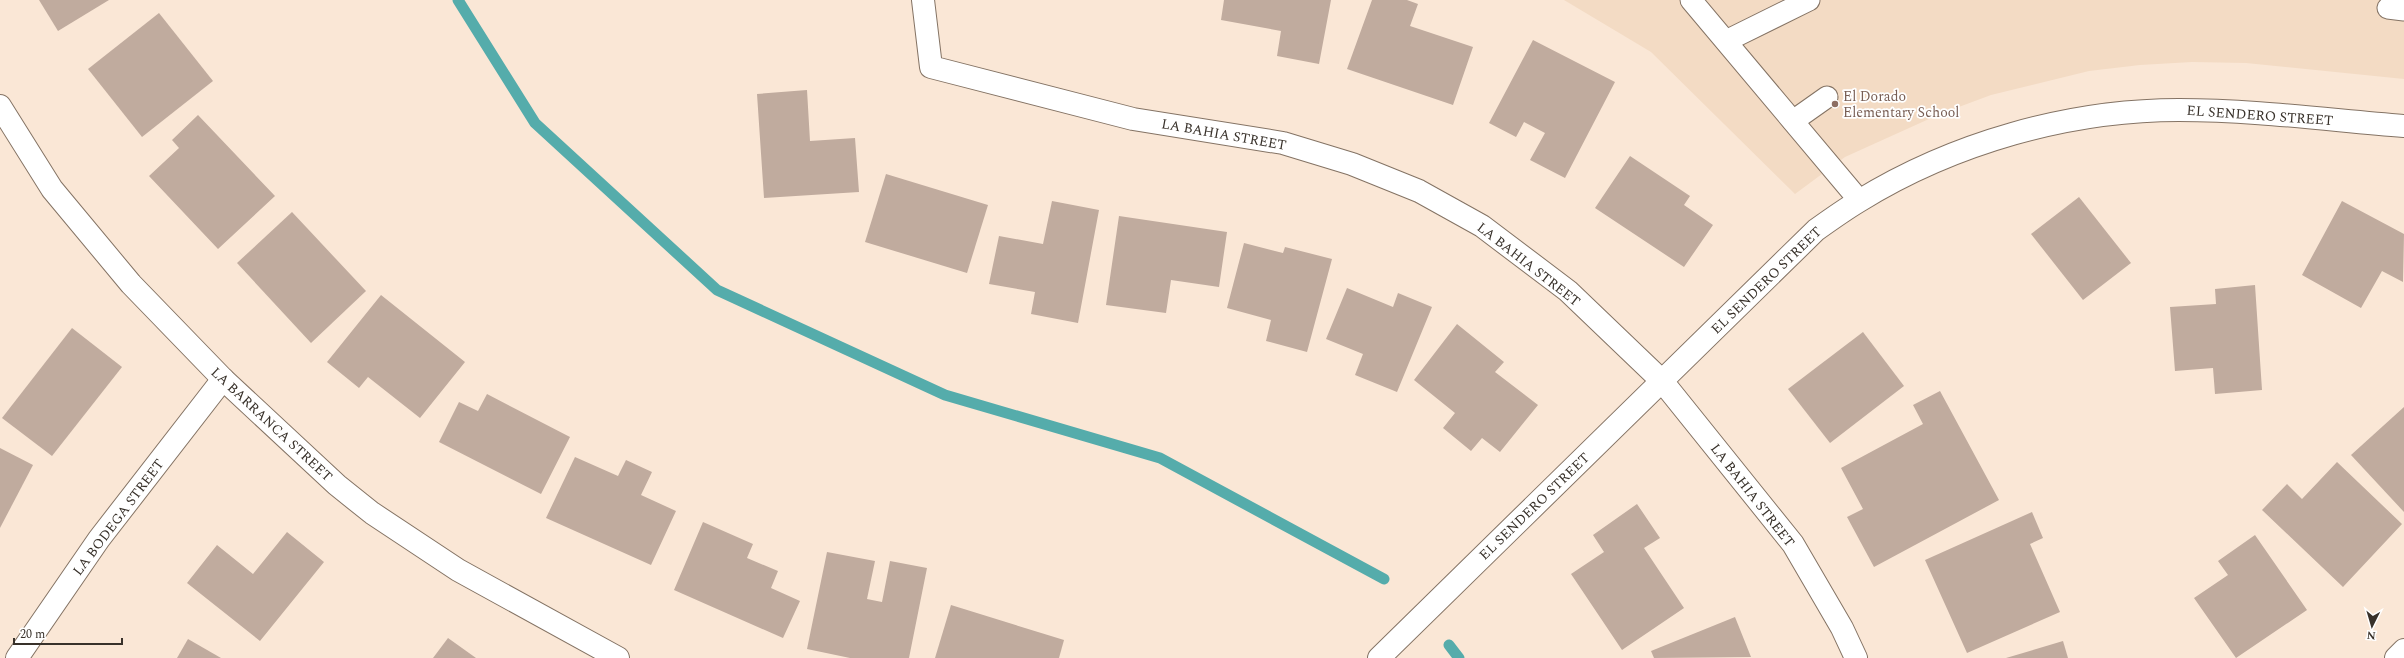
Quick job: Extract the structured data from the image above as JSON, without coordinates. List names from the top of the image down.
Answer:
{
  "streets": {
    "street": [
      "EL SENDERO STREET",
      "LA BAHIA STREET",
      "LA BARRANCA STREET",
      "LA BODEGA STREET"
    ]
  },
  "crossings": [
    ["EL SENDERO STREET", "LA BAHIA STREET"],
    ["LA BARRANCA STREET", "LA BODEGA STREET"]
  ],
  "places": ["El Dorado Elementary School"],
  "scale_bar": "20 m",
  "north": "bottom"
}
